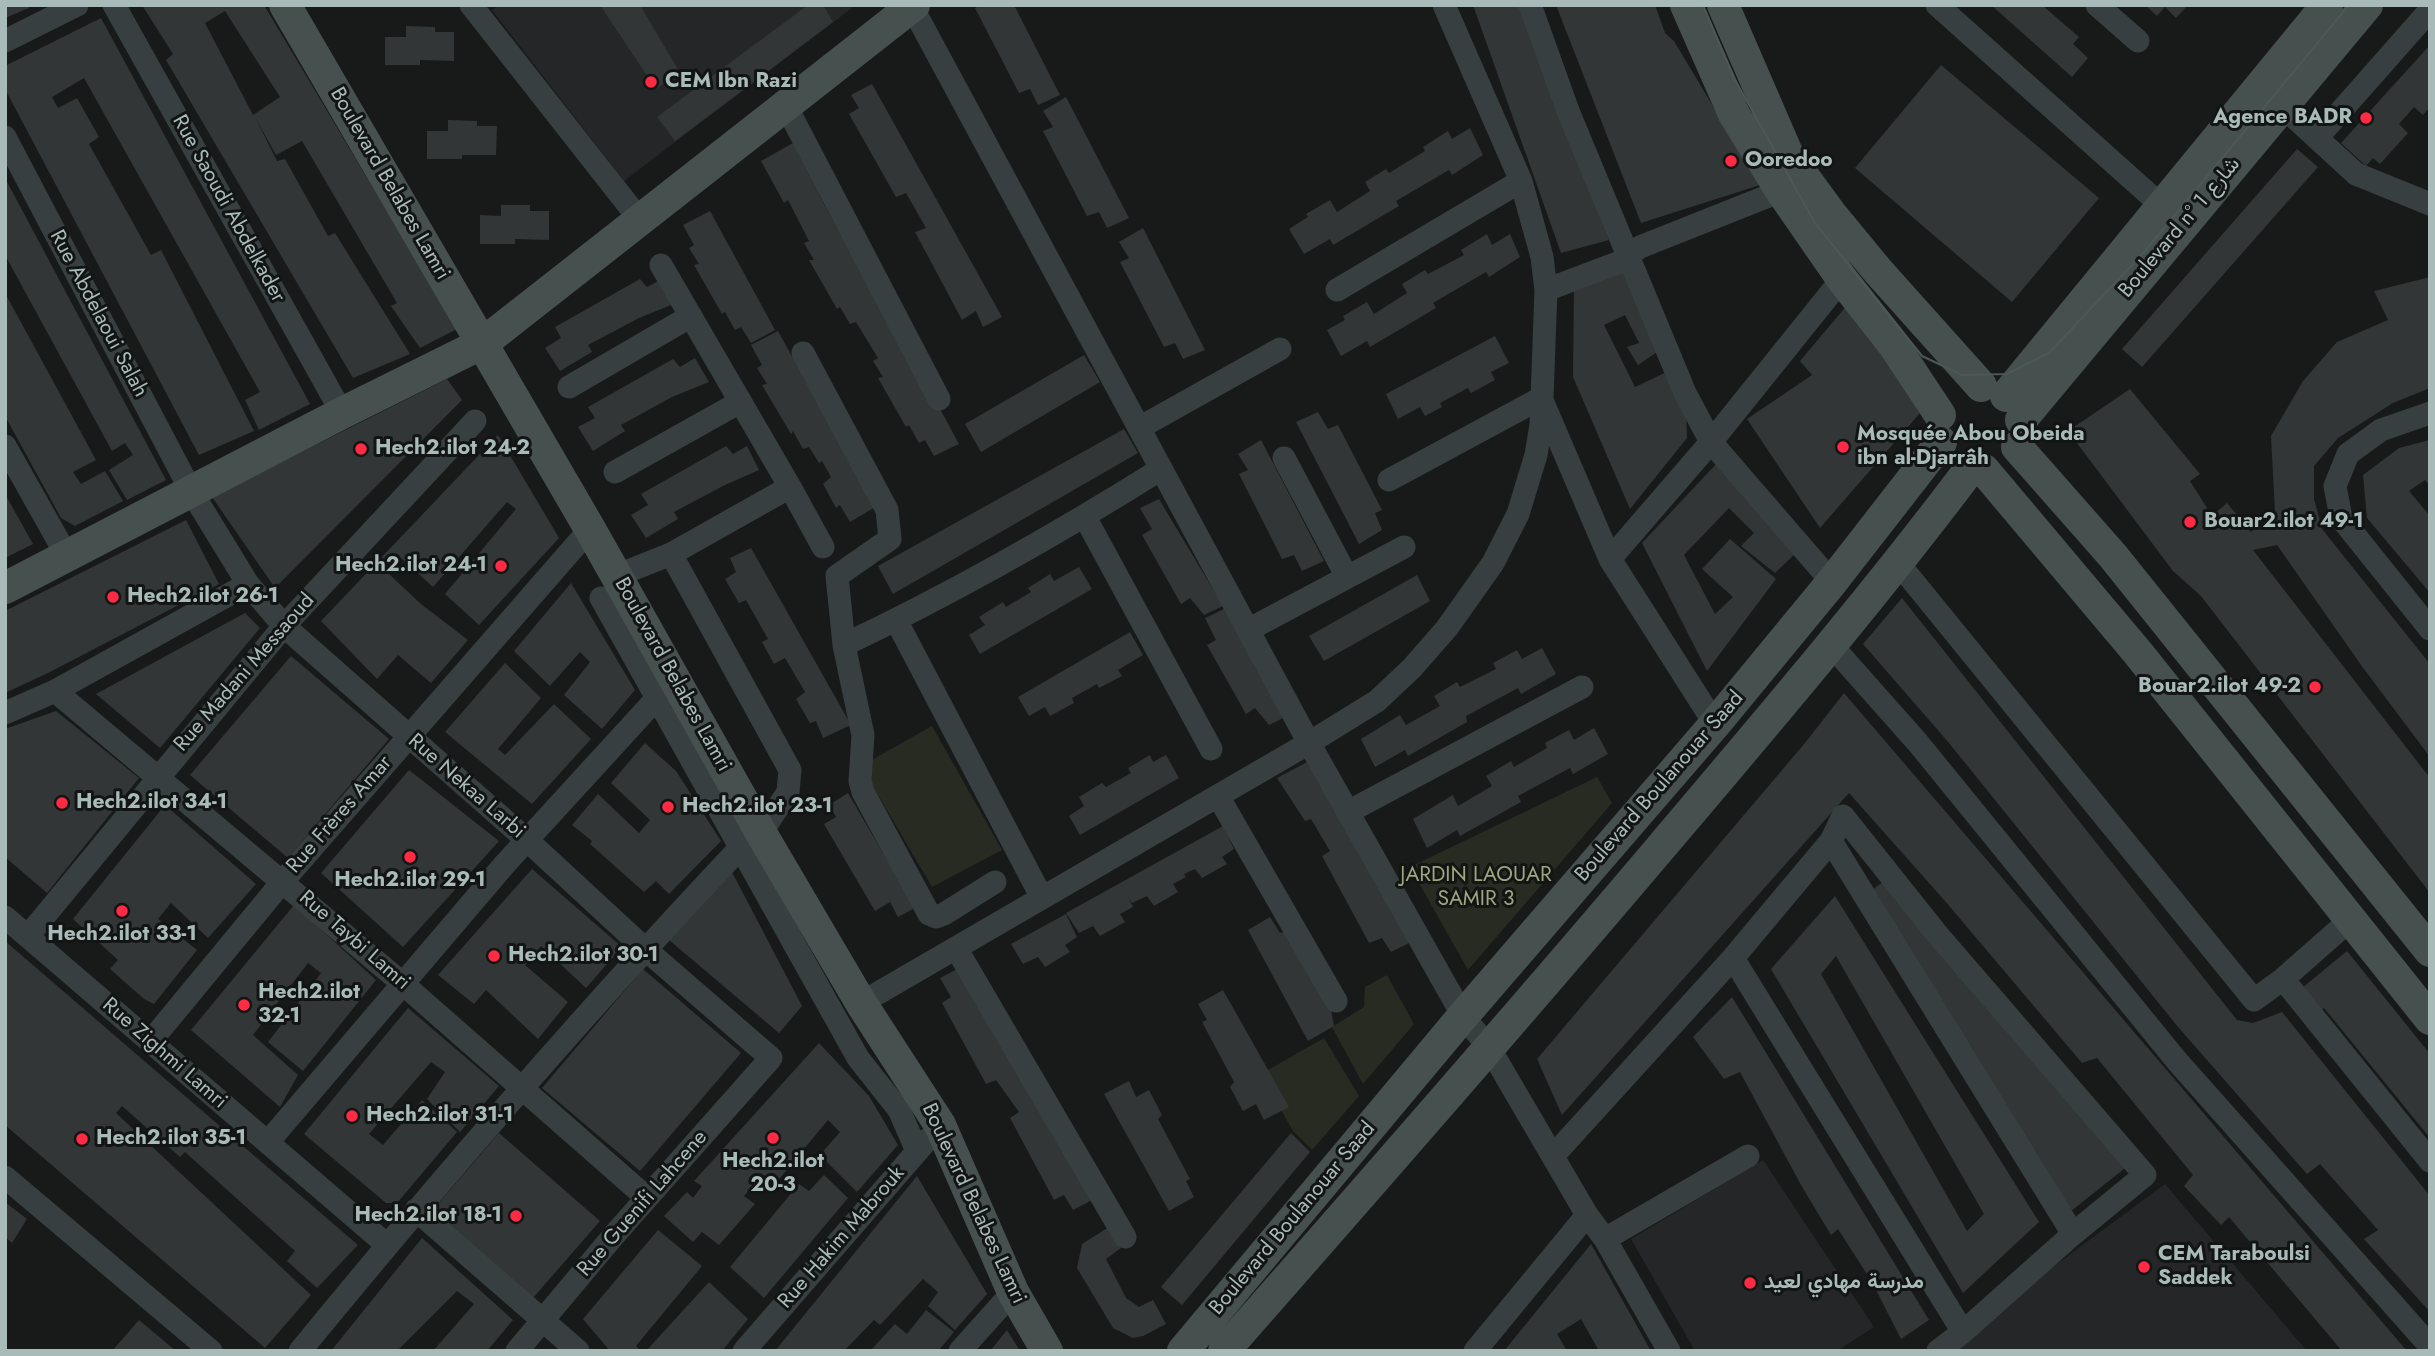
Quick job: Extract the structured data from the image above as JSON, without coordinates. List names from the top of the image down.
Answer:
{
  "streets": {
    "main road": ["Boulevard Belabes Lamri", "Boulevard n° شارع 1", "Boulevard Boulanouar Saad"],
    "street": [
      "Rue Saoudi Abdelkader",
      "Rue Abdelaoui Salah",
      "Rue Madani Messaoud",
      "Rue Nekaa Larbi",
      "Rue Frères Amar",
      "Rue Taybi Lamri",
      "Rue Zighmi Lamri",
      "Rue Guenifi Lahcene",
      "Rue Hakim Mabrouk"
    ]
  },
  "crossings": [
    ["Boulevard Belabes Lamri", "Rue Frères Amar"],
    ["Boulevard Belabes Lamri", "Rue Hakim Mabrouk"],
    ["Boulevard n° شارع 1", "Boulevard Boulanouar Saad"],
    ["Rue Abdelaoui Salah", "Rue Nekaa Larbi"],
    ["Rue Madani Messaoud", "Rue Nekaa Larbi"],
    ["Rue Madani Messaoud", "Rue Taybi Lamri"],
    ["Rue Madani Messaoud", "Rue Zighmi Lamri"],
    ["Rue Nekaa Larbi", "Rue Frères Amar"],
    ["Rue Nekaa Larbi", "Rue Guenifi Lahcene"],
    ["Rue Frères Amar", "Rue Taybi Lamri"],
    ["Rue Frères Amar", "Rue Zighmi Lamri"],
    ["Rue Taybi Lamri", "Rue Guenifi Lahcene"]
  ],
  "parks": ["JARDIN LAOUAR SAMIR 3"],
  "places": [
    "CEM Ibn Razi",
    "Agence BADR",
    "Ooredoo",
    "Mosquée Abou Obeida ibn al-Djarrâh",
    "Hech2.ilot 24-2",
    "Bouar2.ilot 49-1",
    "Hech2.ilot 24-1",
    "Hech2.ilot 26-1",
    "Bouar2.ilot 49-2",
    "Hech2.ilot 34-1",
    "Hech2.ilot 23-1",
    "Hech2.ilot 29-1",
    "Hech2.ilot 33-1",
    "Hech2.ilot 30-1",
    "Hech2.ilot 32-1",
    "Hech2.ilot 31-1",
    "Hech2.ilot 20-3",
    "Hech2.ilot 35-1",
    "Hech2.ilot 18-1",
    "CEM Taraboulsi Saddek",
    "مدرسة مهادي لعيد"
  ]
}
